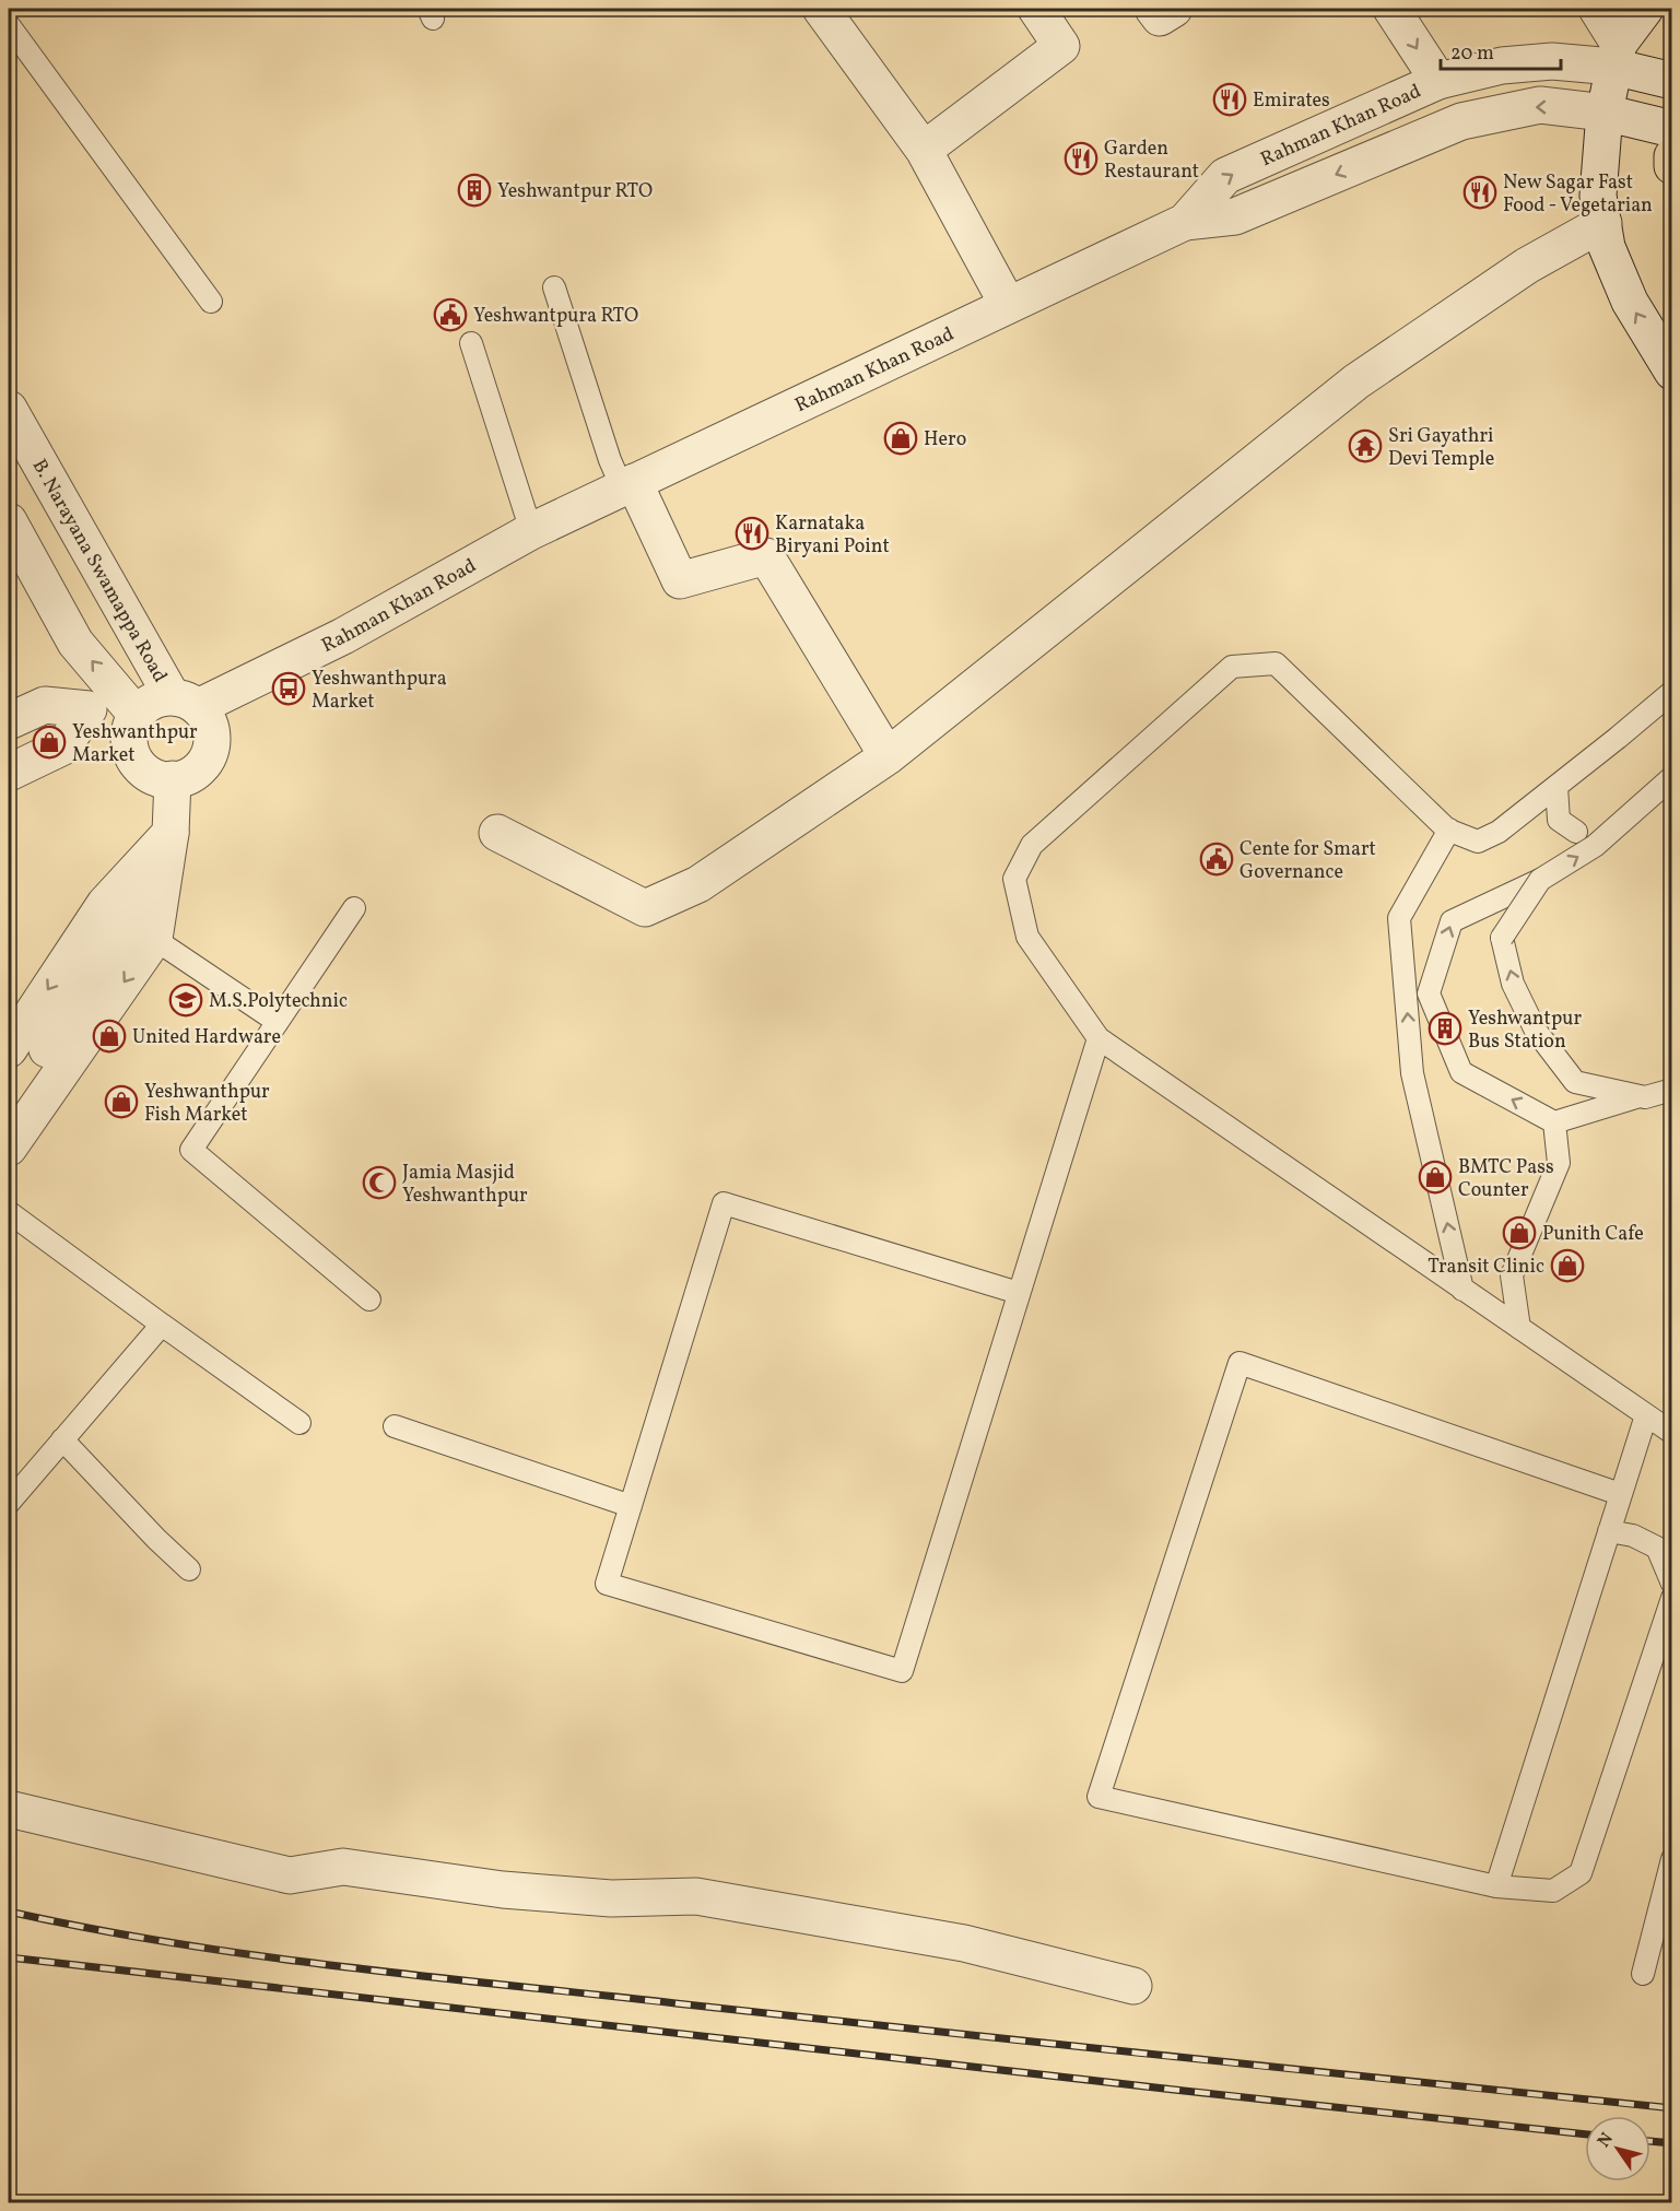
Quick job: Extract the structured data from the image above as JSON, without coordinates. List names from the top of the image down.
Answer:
{
  "streets": {
    "street": ["Rahman Khan Road", "B. Narayana Swamappa Road"]
  },
  "crossings": [
    ["Rahman Khan Road", "B. Narayana Swamappa Road"]
  ],
  "places": {
    "restaurant": [
      "Emirates",
      "Garden Restaurant",
      "New Sagar Fast Food - Vegetarian",
      "Karnataka Biryani Point"
    ],
    "building": ["Yeshwantpur RTO", "Yeshwantpur Bus Station"],
    "public building": ["Yeshwantpura RTO", "Cente for Smart Governance"],
    "shop": [
      "Hero",
      "Yeshwanthpur Market",
      "United Hardware",
      "Yeshwanthpur Fish Market",
      "BMTC Pass Counter",
      "Punith Cafe",
      "Transit Clinic"
    ],
    "temple": ["Sri Gayathri Devi Temple"],
    "bus stop": ["Yeshwanthpura Market"],
    "school or university": ["M.S.Polytechnic"],
    "mosque": ["Jamia Masjid Yeshwanthpur"]
  },
  "scale_bar": "20 m",
  "north": "top left"
}
